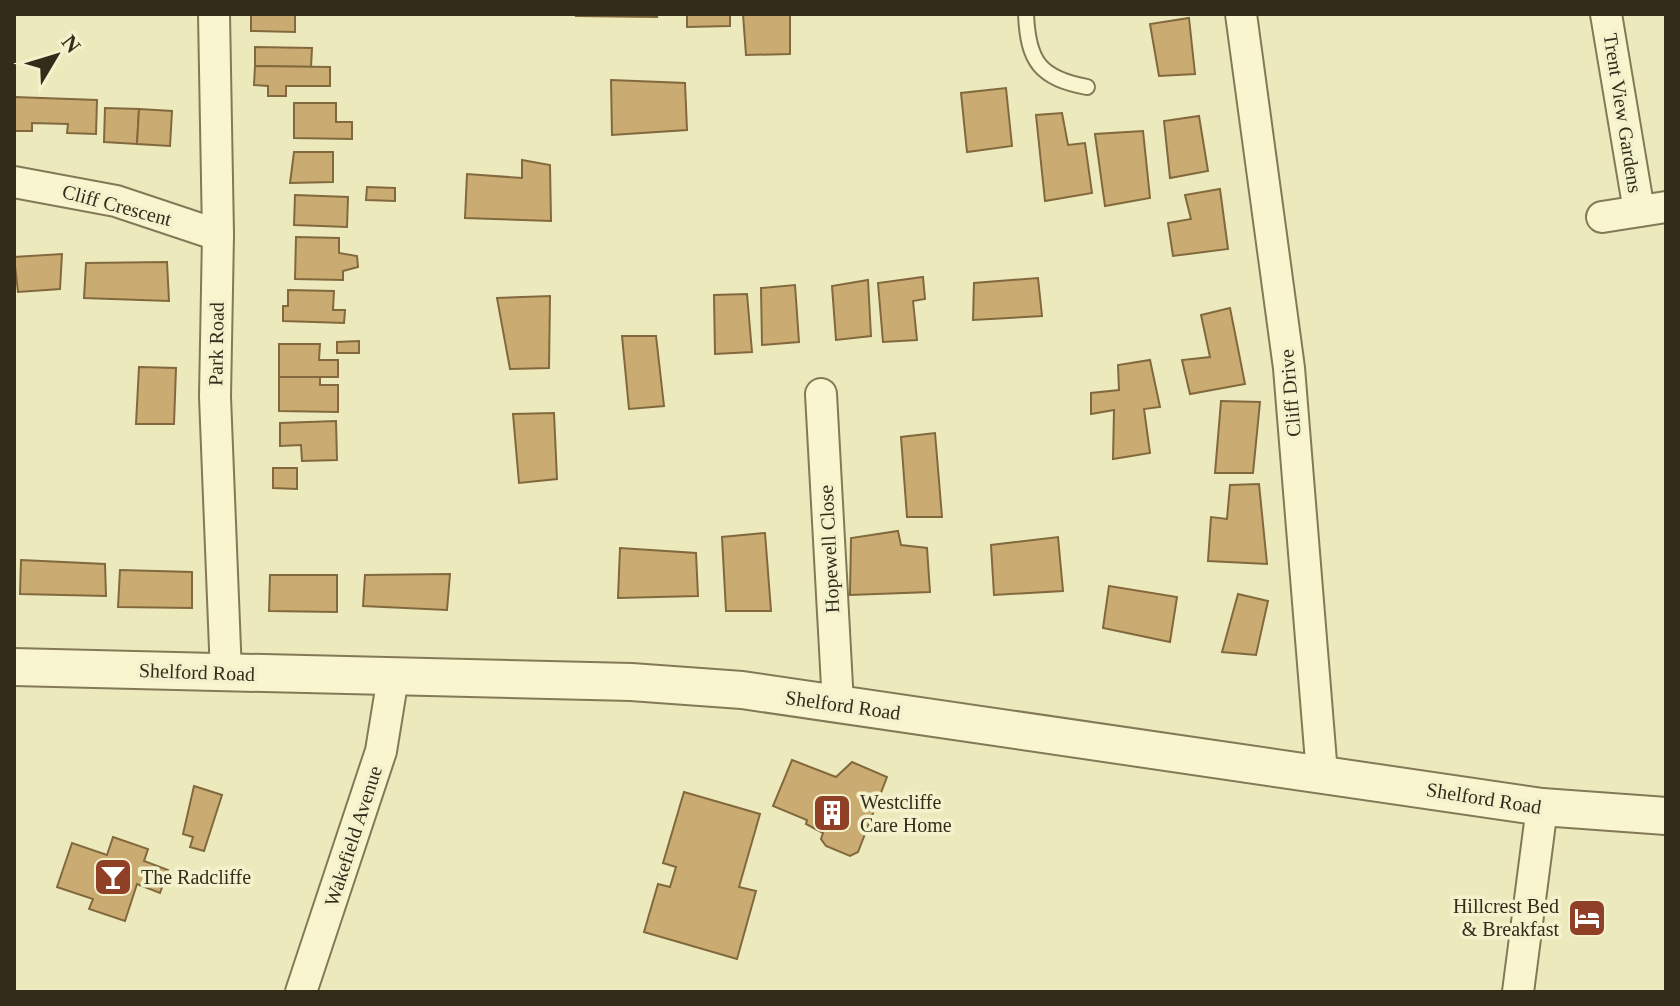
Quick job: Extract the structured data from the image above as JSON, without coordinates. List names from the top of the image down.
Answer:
{
  "streets": {
    "street": [
      "Trent View Gardens",
      "Cliff Crescent",
      "Park Road",
      "Cliff Drive",
      "Hopewell Close",
      "Shelford Road",
      "Wakefield Avenue"
    ]
  },
  "crossings": [
    ["Cliff Crescent", "Park Road"],
    ["Park Road", "Shelford Road"],
    ["Cliff Drive", "Shelford Road"],
    ["Hopewell Close", "Shelford Road"],
    ["Shelford Road", "Wakefield Avenue"]
  ],
  "places": {
    "building": ["Westcliffe Care Home"],
    "bar": ["The Radcliffe"],
    "hotel": ["Hillcrest Bed & Breakfast"]
  },
  "north": "top right"
}
